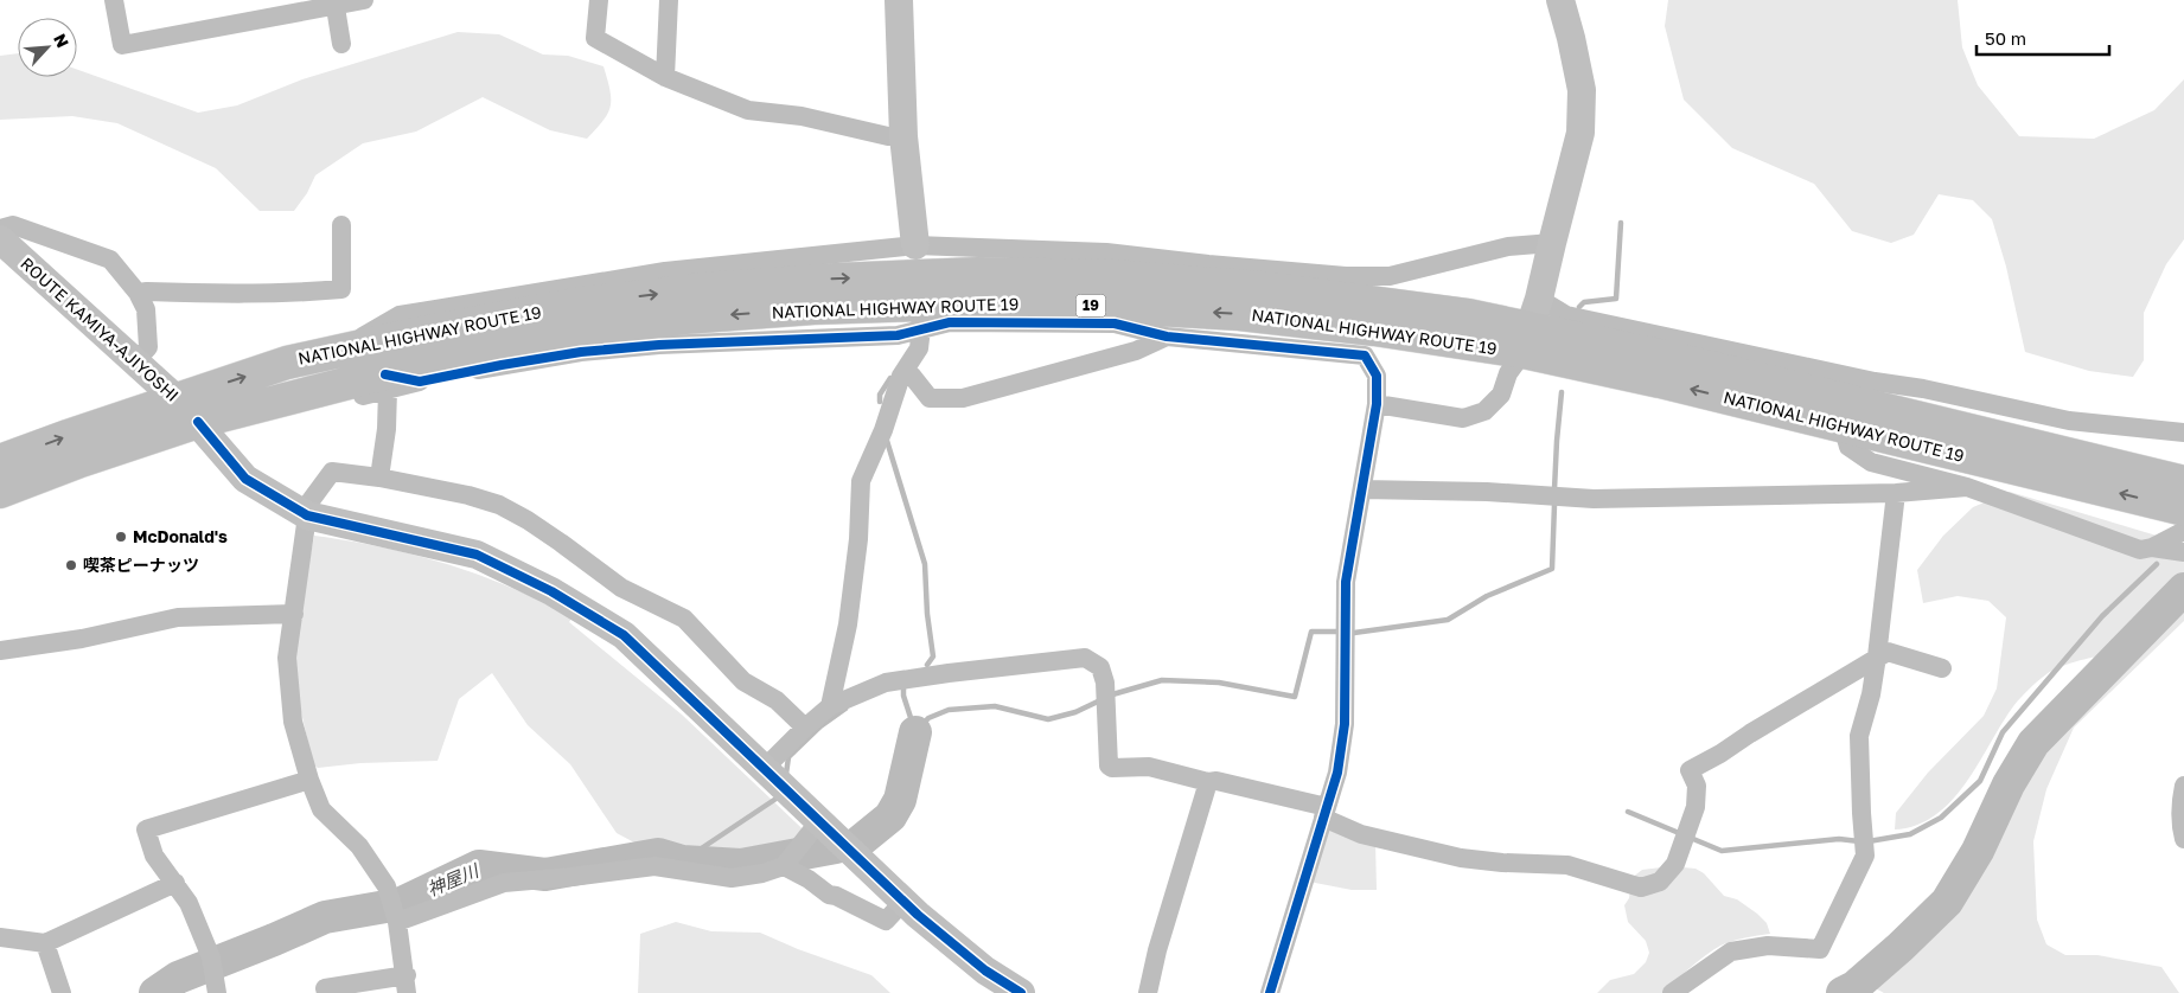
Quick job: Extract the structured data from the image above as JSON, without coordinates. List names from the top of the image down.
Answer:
{
  "streets": {
    "highway": ["19", "NATIONAL HIGHWAY ROUTE 19"],
    "street": ["ROUTE KAMIYA-AJIYOSHI"]
  },
  "crossings": [
    ["NATIONAL HIGHWAY ROUTE 19", "ROUTE KAMIYA-AJIYOSHI"]
  ],
  "water": ["神屋川"],
  "places": ["McDonald's", "喫茶ピーナッツ"],
  "scale_bar": "50 m",
  "north": "top right"
}
